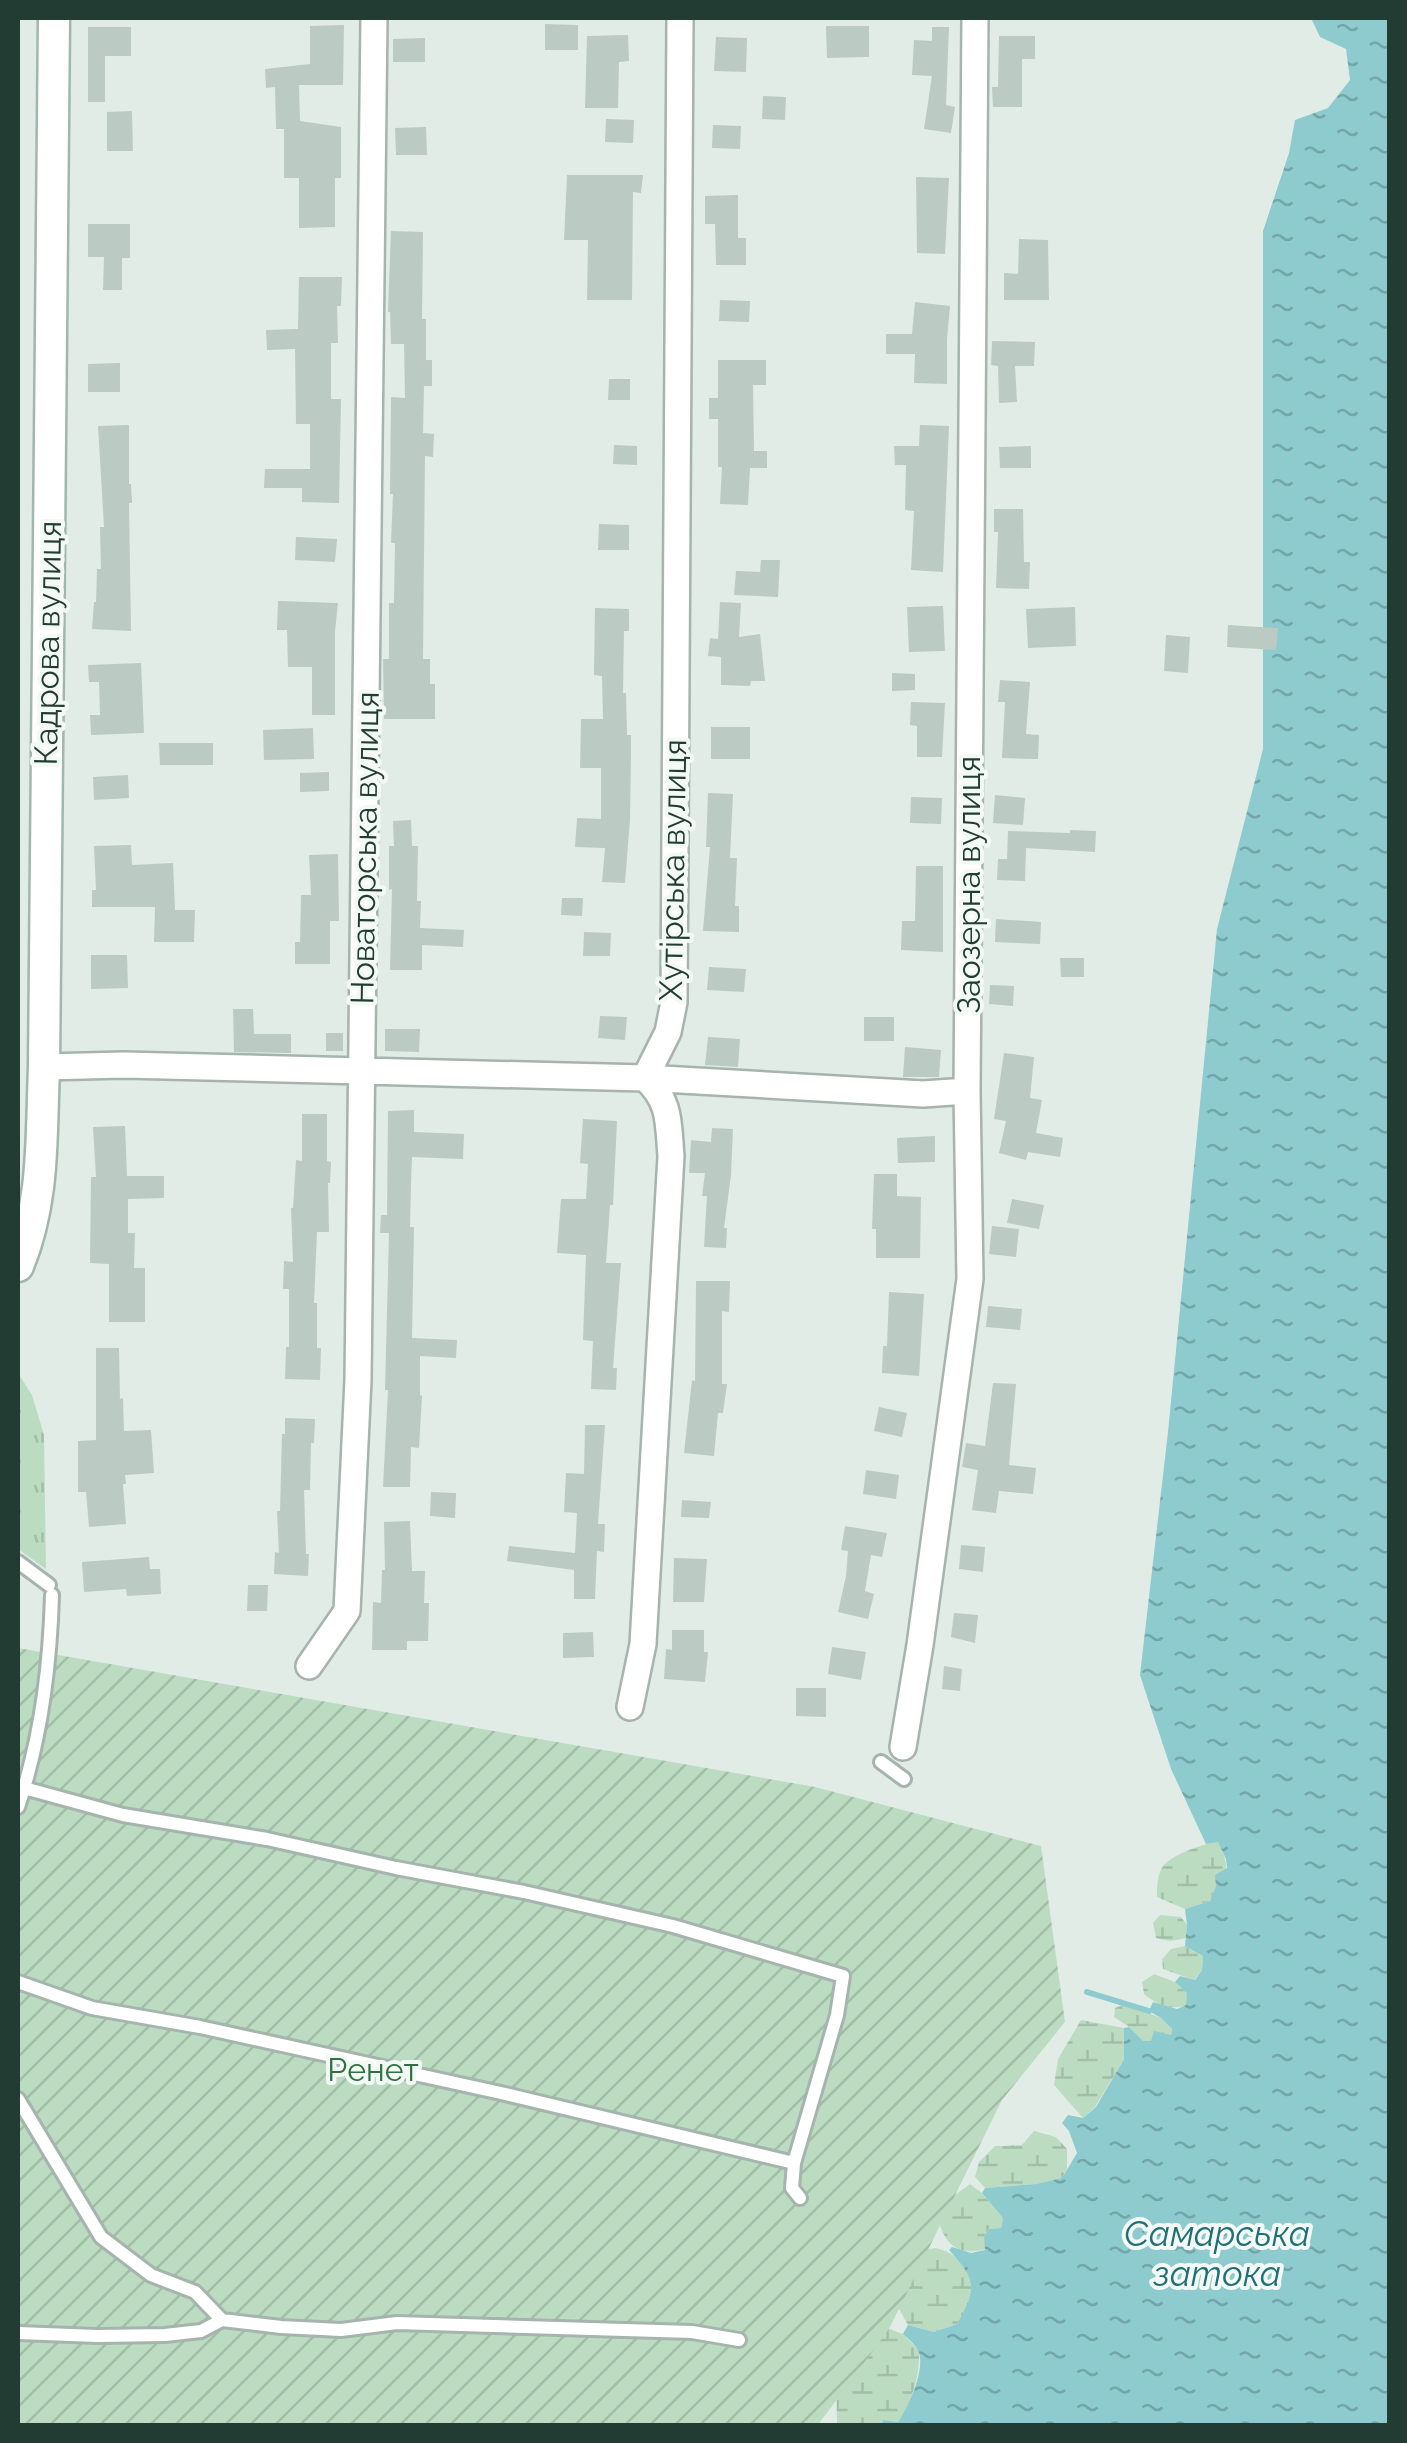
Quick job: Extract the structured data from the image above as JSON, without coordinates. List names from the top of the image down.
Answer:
{
  "streets": {
    "street": [
      "Кадрова вулиця",
      "Новаторська вулиця",
      "Хутірська вулиця",
      "Заозерна вулиця"
    ]
  },
  "water": ["Самарська затока"],
  "parks": ["Ренет"]
}
